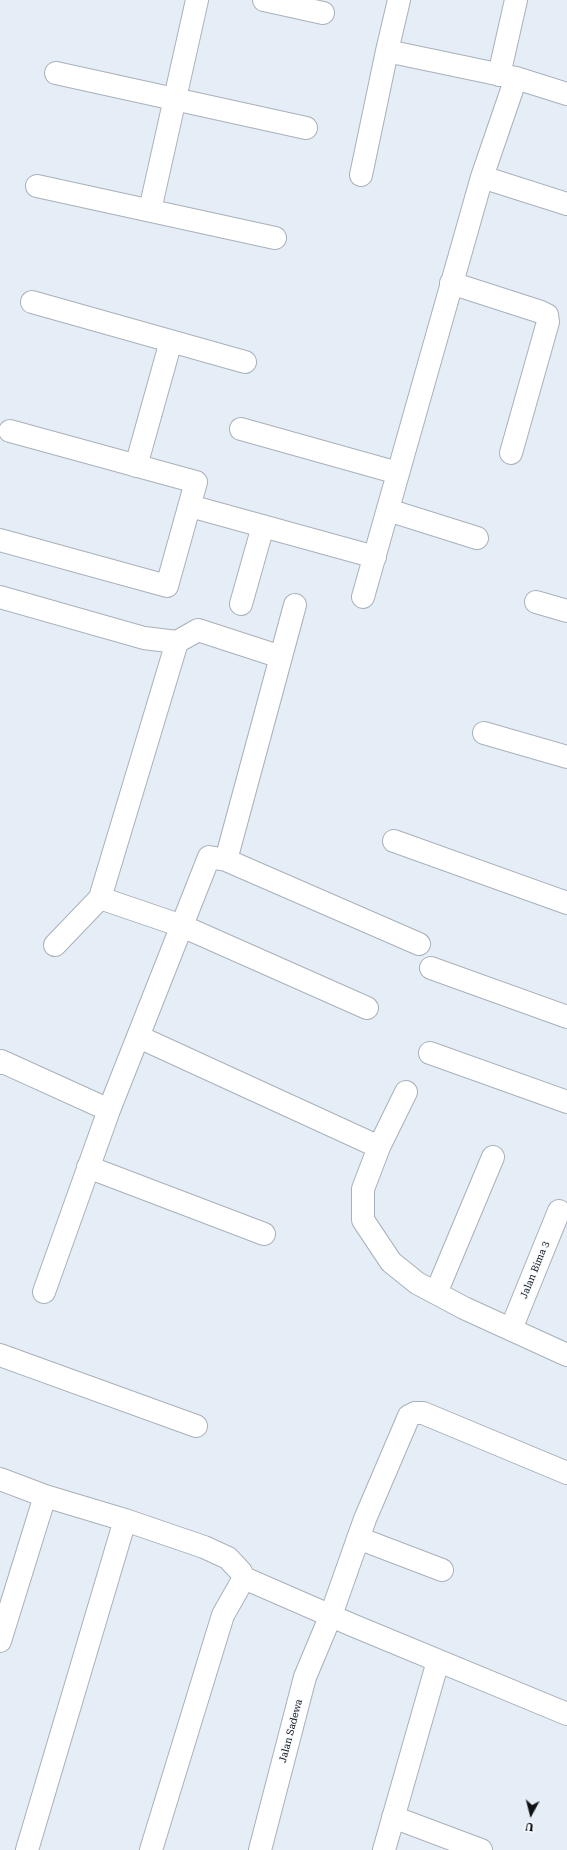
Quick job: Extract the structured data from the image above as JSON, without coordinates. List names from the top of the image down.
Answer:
{
  "streets": {
    "street": ["Jalan Bima 3", "Jalan Sadewa"]
  },
  "north": "bottom"
}
